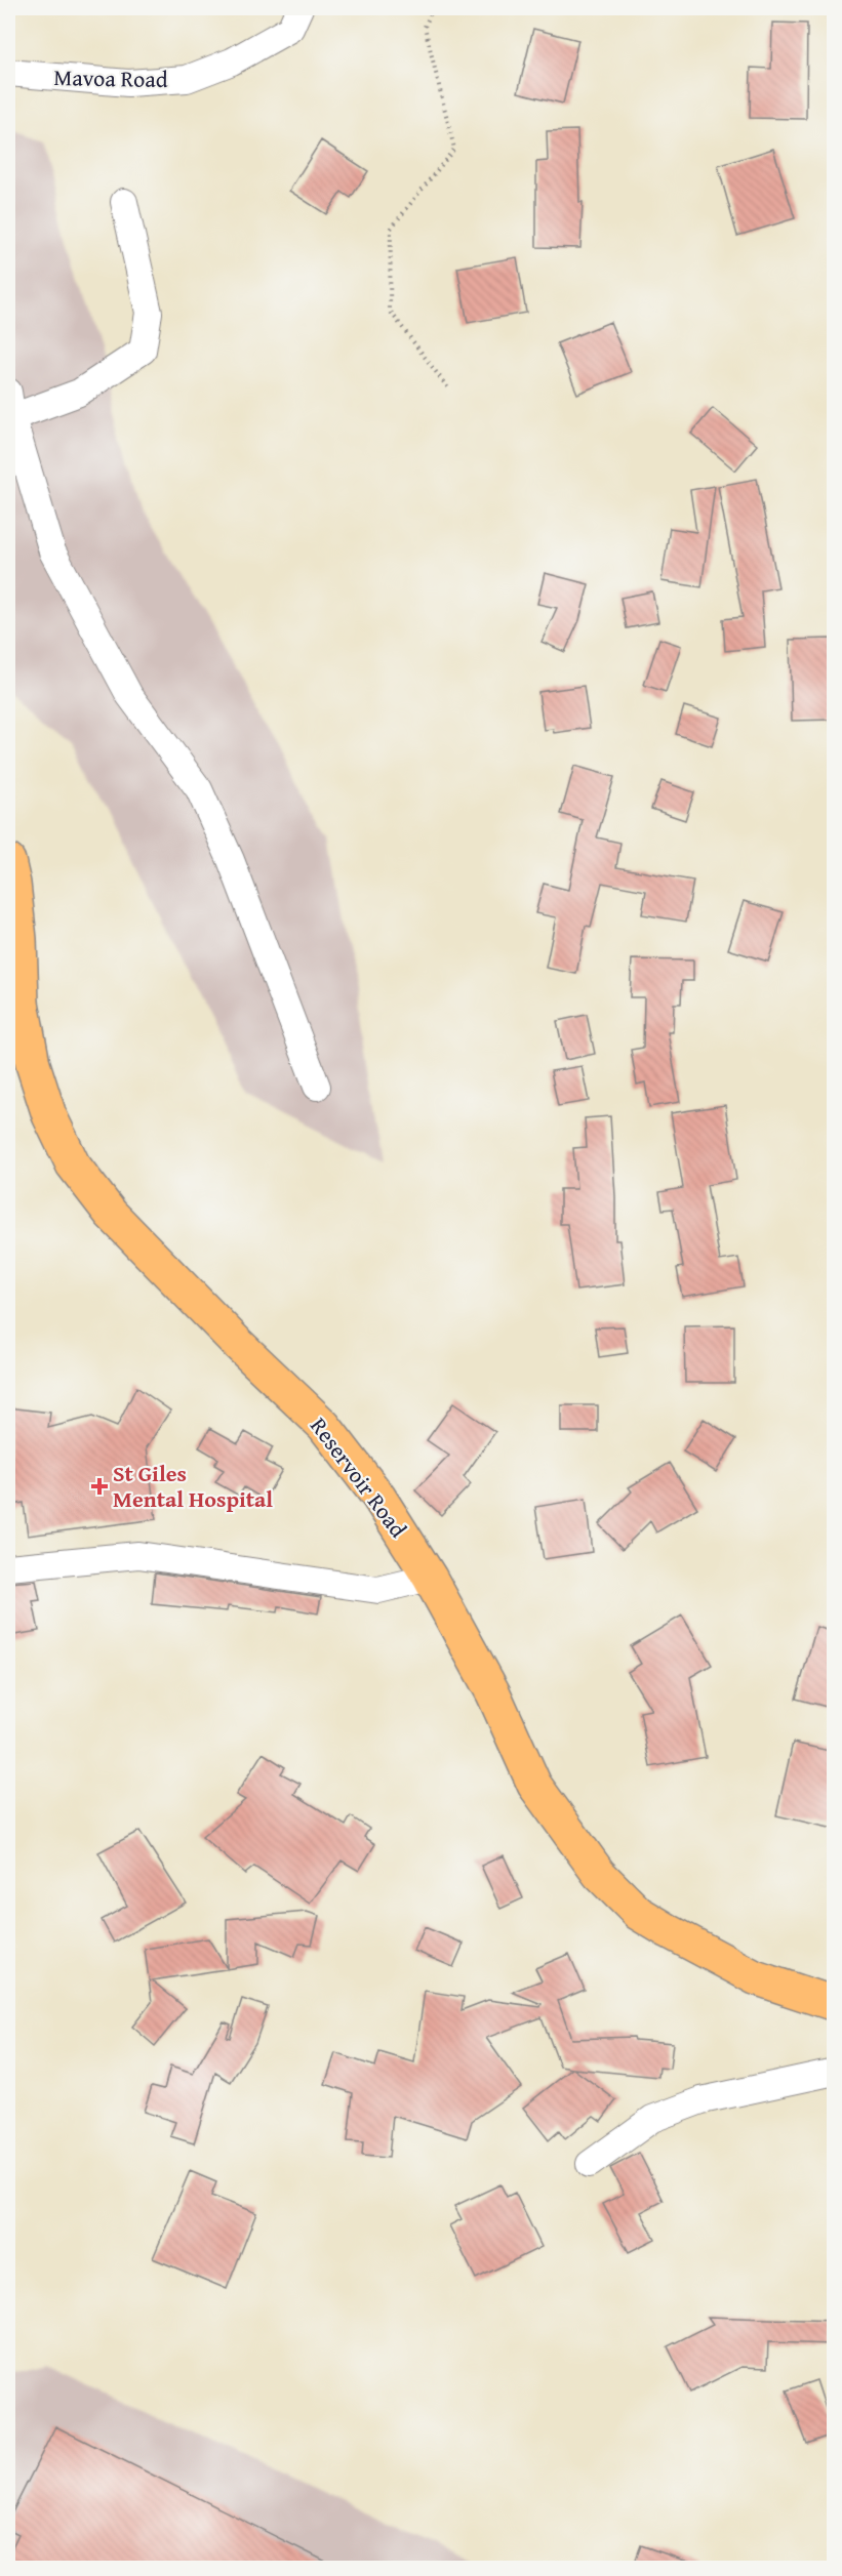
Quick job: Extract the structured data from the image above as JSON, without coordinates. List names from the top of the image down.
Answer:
{
  "streets": {
    "highway": ["Reservoir Road"],
    "street": ["Mavoa Road"]
  },
  "places": {
    "health": ["St Giles Mental Hospital"]
  }
}
